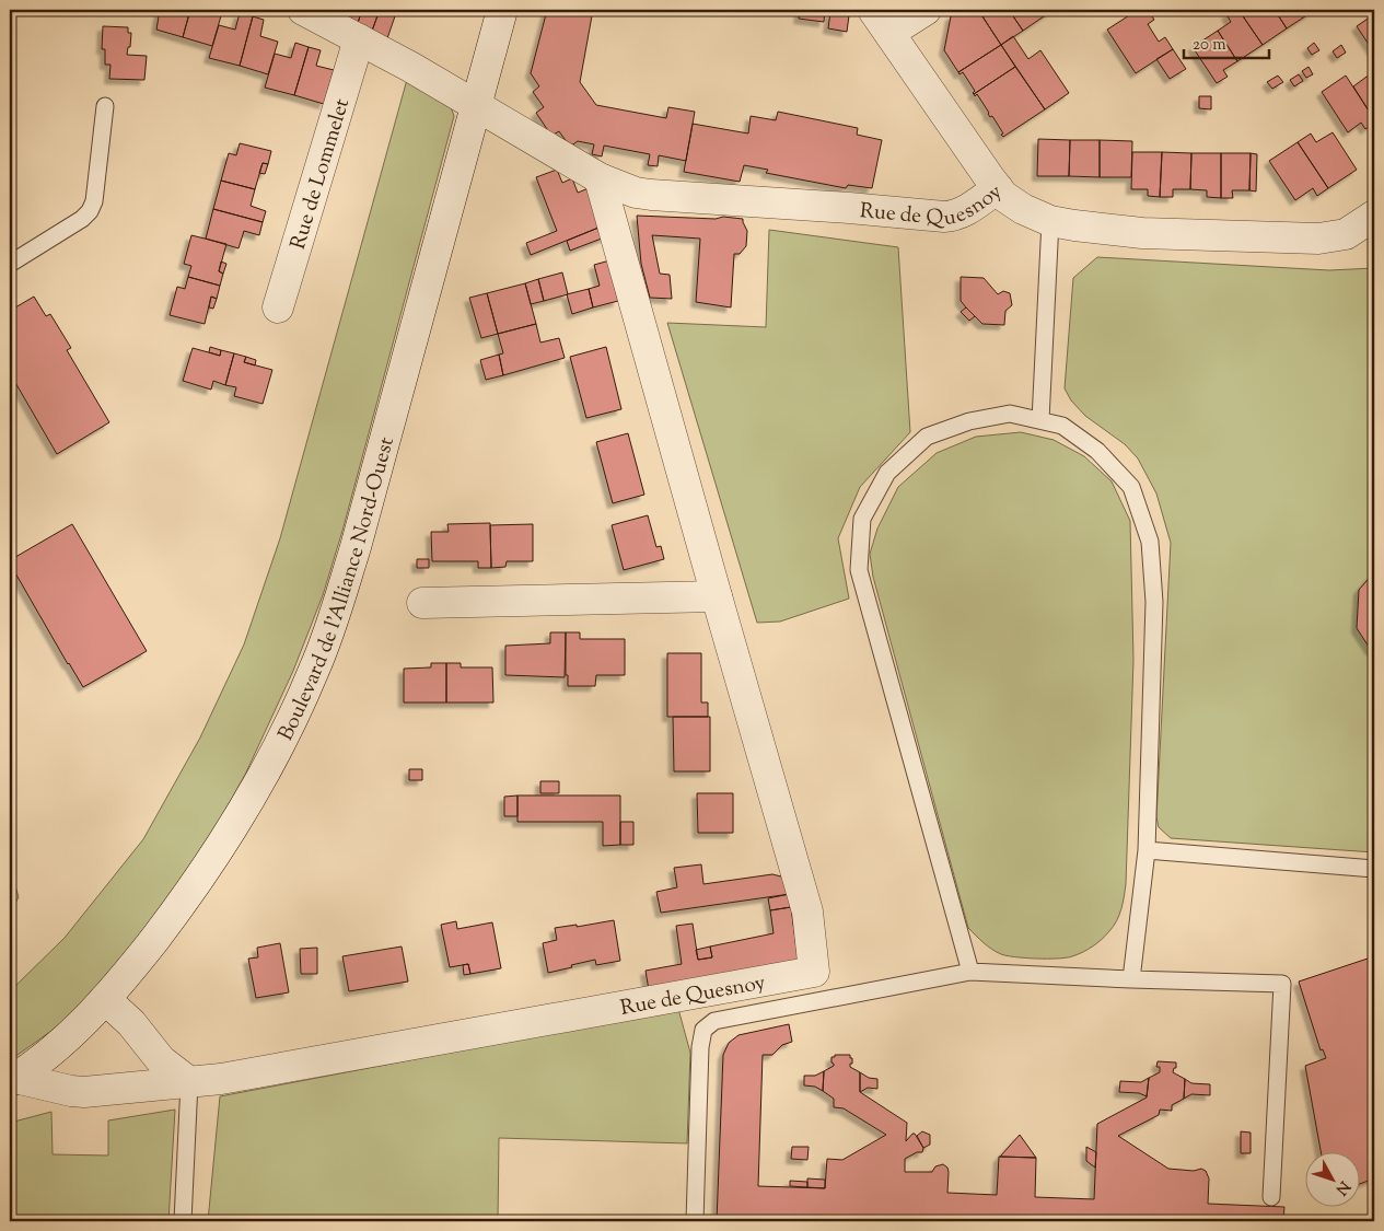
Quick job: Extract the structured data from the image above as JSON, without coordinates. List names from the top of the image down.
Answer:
{
  "streets": {
    "street": ["Rue de Lommelet", "Rue de Quesnoy", "Boulevard de l'Alliance Nord-Ouest"]
  },
  "crossings": [
    ["Rue de Quesnoy", "Boulevard de l'Alliance Nord-Ouest"]
  ],
  "scale_bar": "20 m",
  "north": "bottom right"
}
